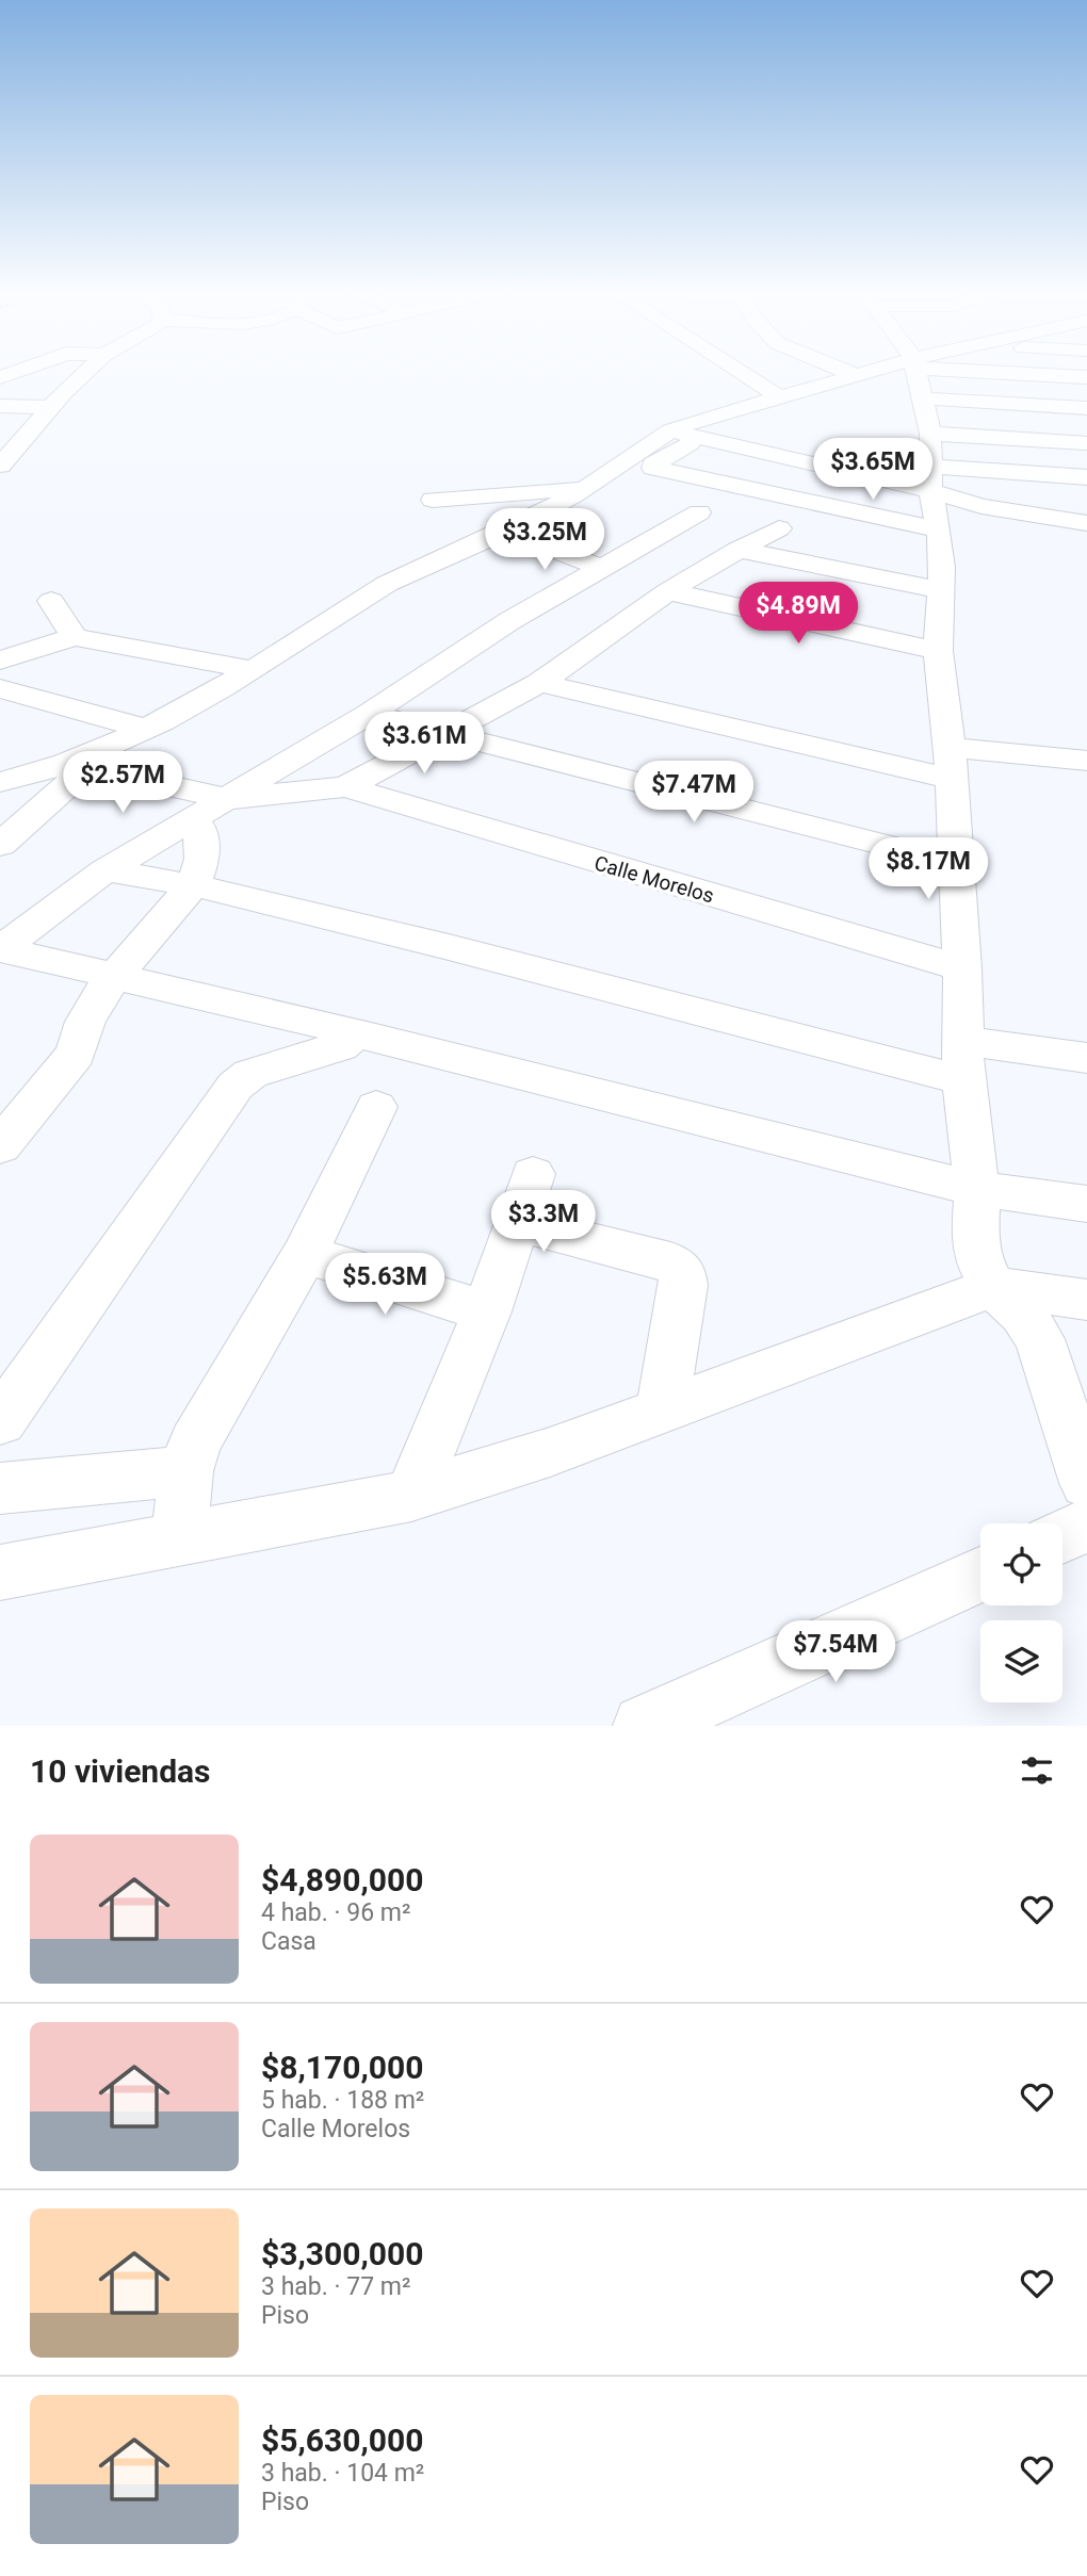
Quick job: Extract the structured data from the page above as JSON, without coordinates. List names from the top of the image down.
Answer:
{
  "streets": {
    "street": ["Calle Morelos"]
  },
  "page": {
    "price": [
      "$3.65M",
      "$3.25M",
      "$4.89M",
      "$3.61M",
      "$2.57M",
      "$7.47M",
      "$8.17M",
      "$3.3M",
      "$5.63M",
      "$7.54M"
    ],
    "heading": "10 viviendas",
    "list": [
      {
        "name": "$4,890,000",
        "note": "4 hab. · 96 m² · Casa"
      },
      {
        "name": "$8,170,000",
        "note": "5 hab. · 188 m² · Calle Morelos"
      },
      {
        "name": "$3,300,000",
        "note": "3 hab. · 77 m² · Piso"
      },
      {
        "name": "$5,630,000",
        "note": "3 hab. · 104 m² · Piso"
      }
    ]
  }
}
